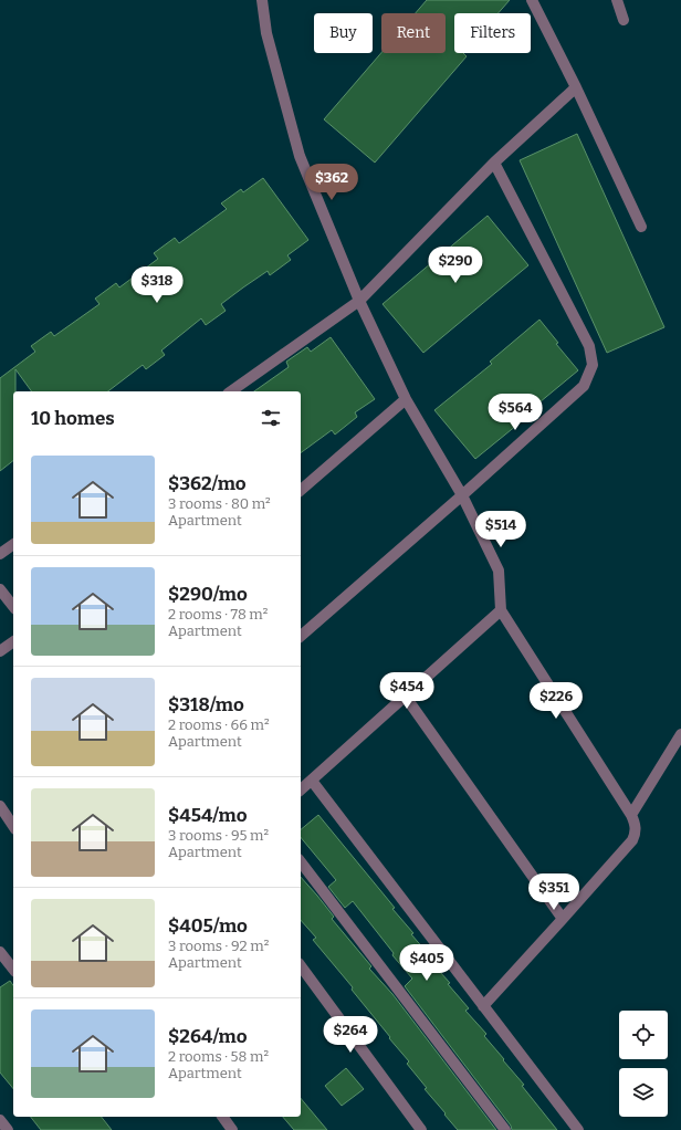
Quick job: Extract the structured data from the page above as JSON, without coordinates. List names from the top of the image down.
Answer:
{
  "page": {
    "chip": ["Buy", "Rent", "Filters"],
    "price": [
      "$362",
      "$290",
      "$318",
      "$564",
      "$514",
      "$454",
      "$226",
      "$351",
      "$405",
      "$264"
    ],
    "heading": "10 homes",
    "list": [
      {
        "name": "$362/mo",
        "note": "3 rooms · 80 m² · Apartment"
      },
      {
        "name": "$290/mo",
        "note": "2 rooms · 78 m² · Apartment"
      },
      {
        "name": "$318/mo",
        "note": "2 rooms · 66 m² · Apartment"
      },
      {
        "name": "$454/mo",
        "note": "3 rooms · 95 m² · Apartment"
      },
      {
        "name": "$405/mo",
        "note": "3 rooms · 92 m² · Apartment"
      },
      {
        "name": "$264/mo",
        "note": "2 rooms · 58 m² · Apartment"
      }
    ]
  }
}
